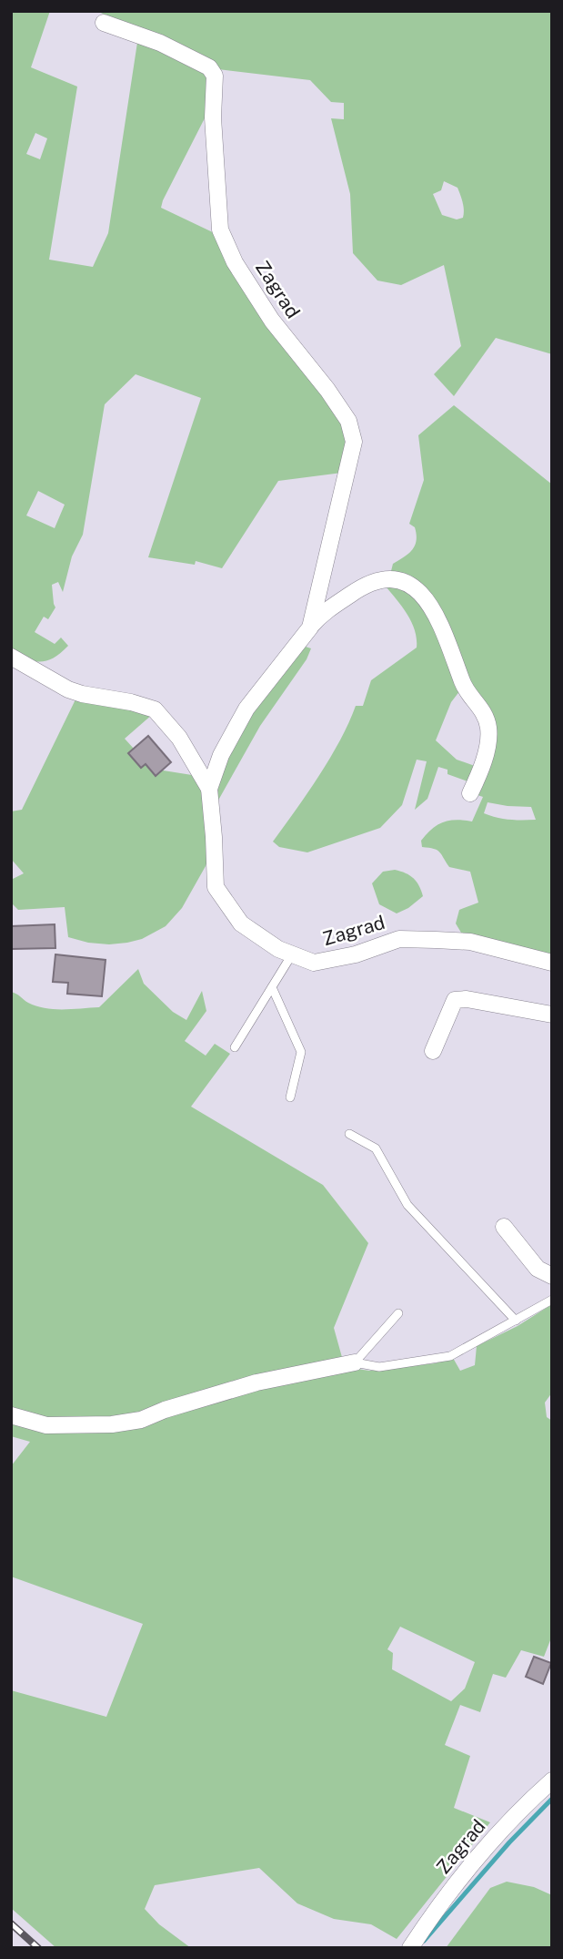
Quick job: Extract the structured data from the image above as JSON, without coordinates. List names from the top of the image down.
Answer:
{
  "streets": {
    "street": ["Zagrad"]
  }
}
